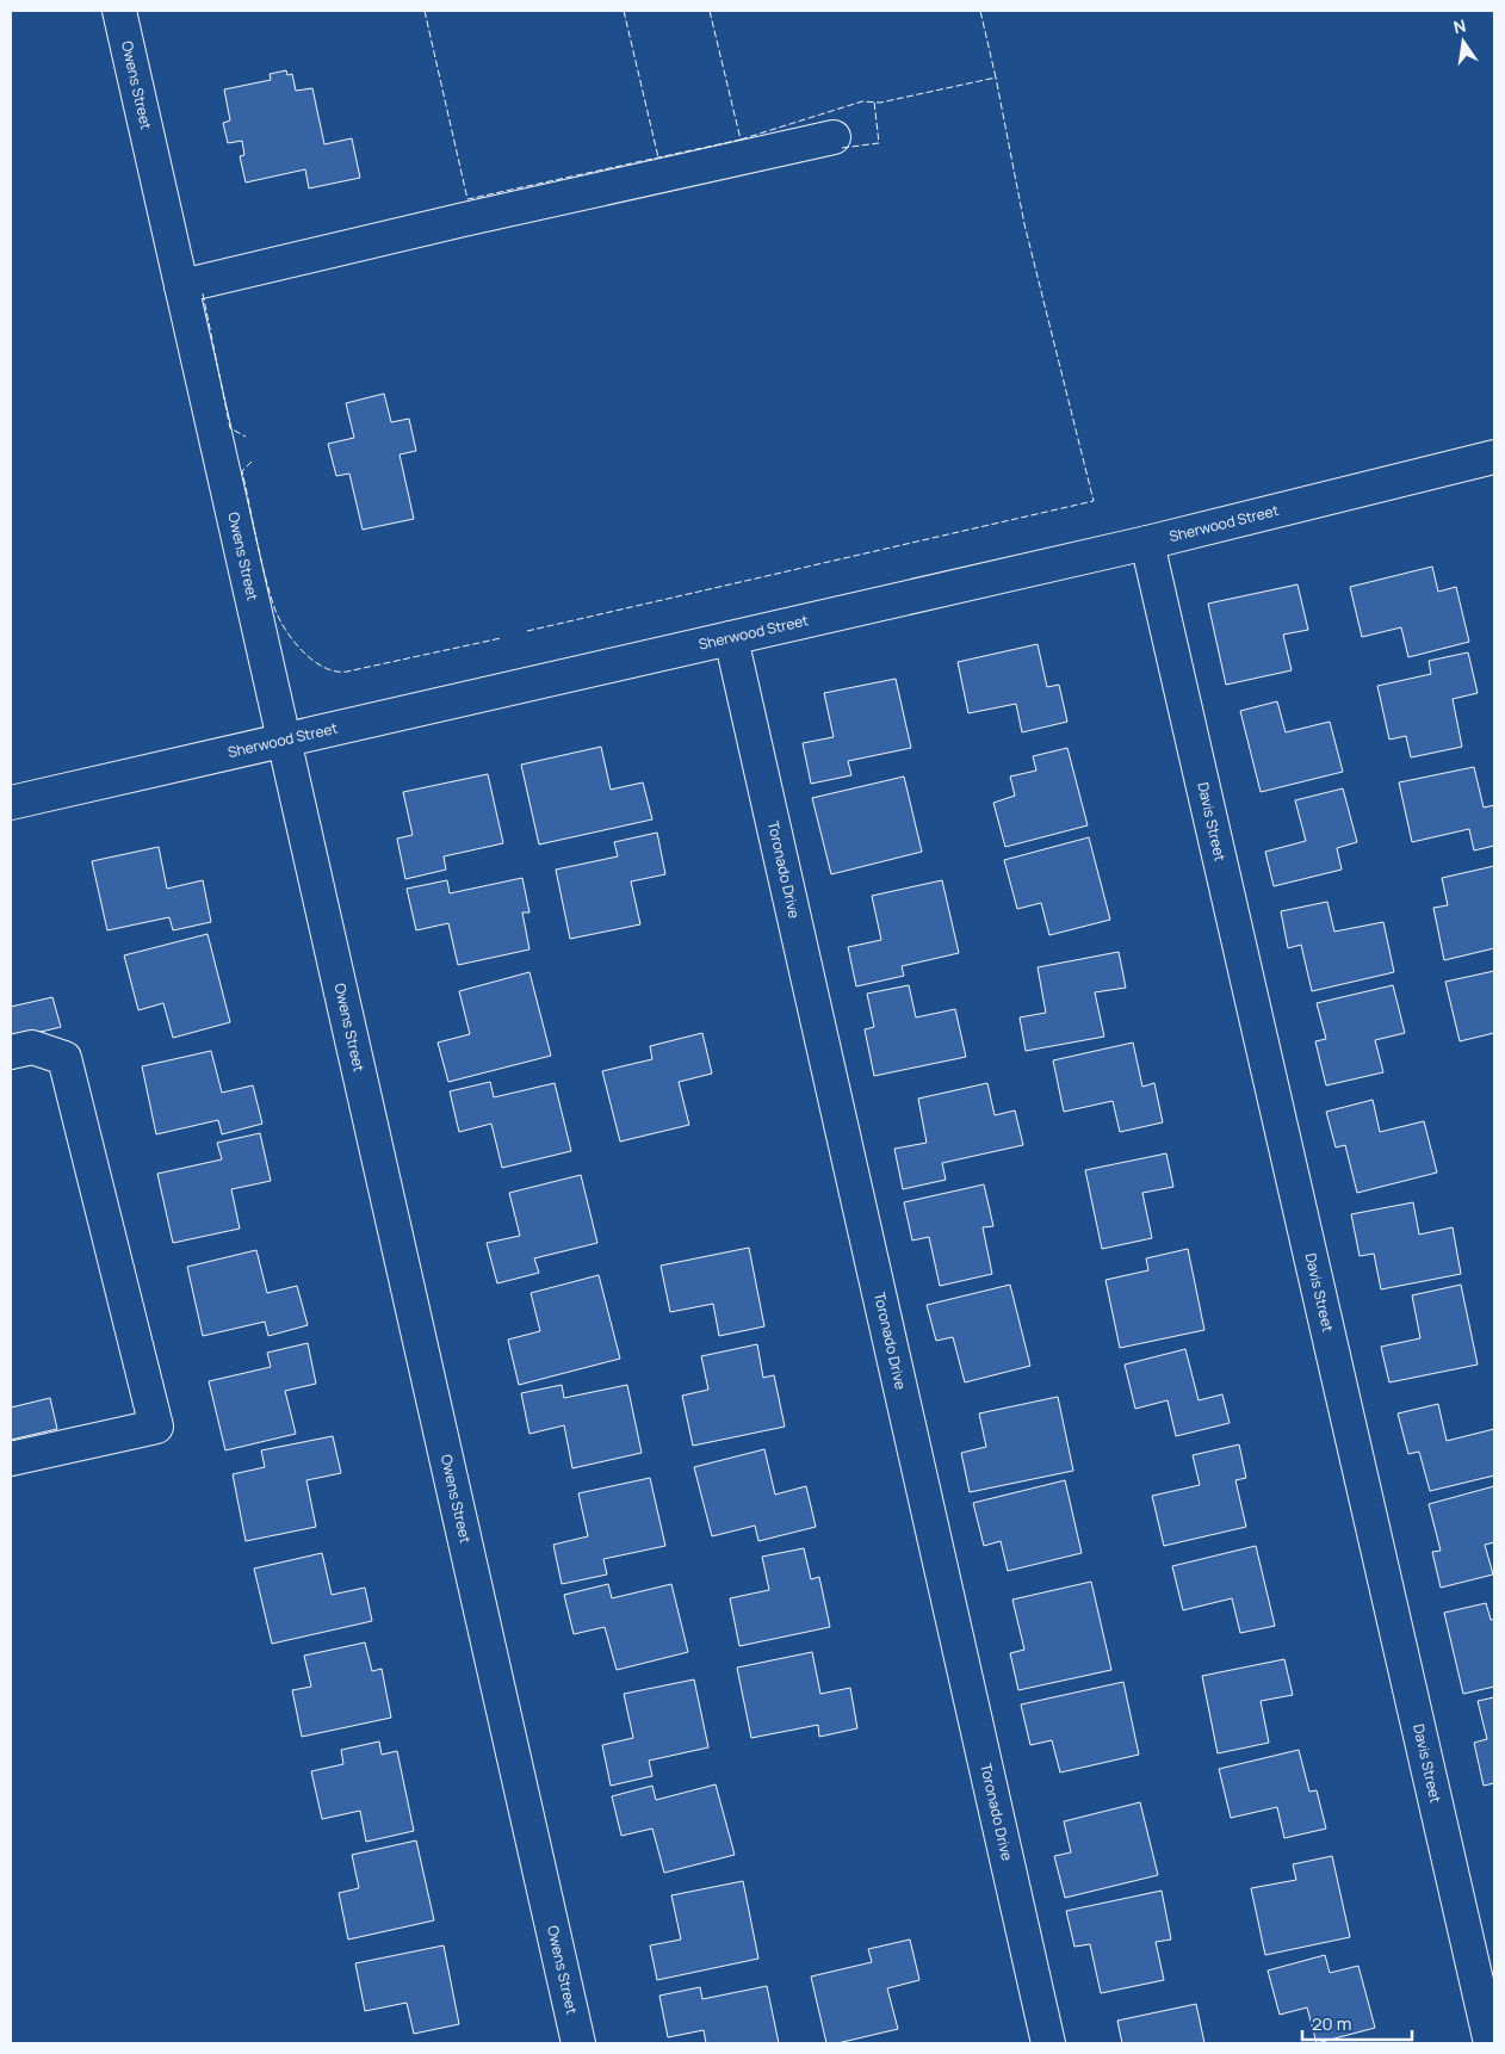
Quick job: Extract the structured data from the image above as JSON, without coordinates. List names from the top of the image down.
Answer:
{
  "streets": {
    "street": [
      "Owens Street",
      "Sherwood Street",
      "Davis Street",
      "Toronado Drive"
    ]
  },
  "crossings": [
    ["Owens Street", "Sherwood Street"],
    ["Sherwood Street", "Davis Street"],
    ["Sherwood Street", "Toronado Drive"]
  ],
  "scale_bar": "20 m",
  "north": "top"
}
